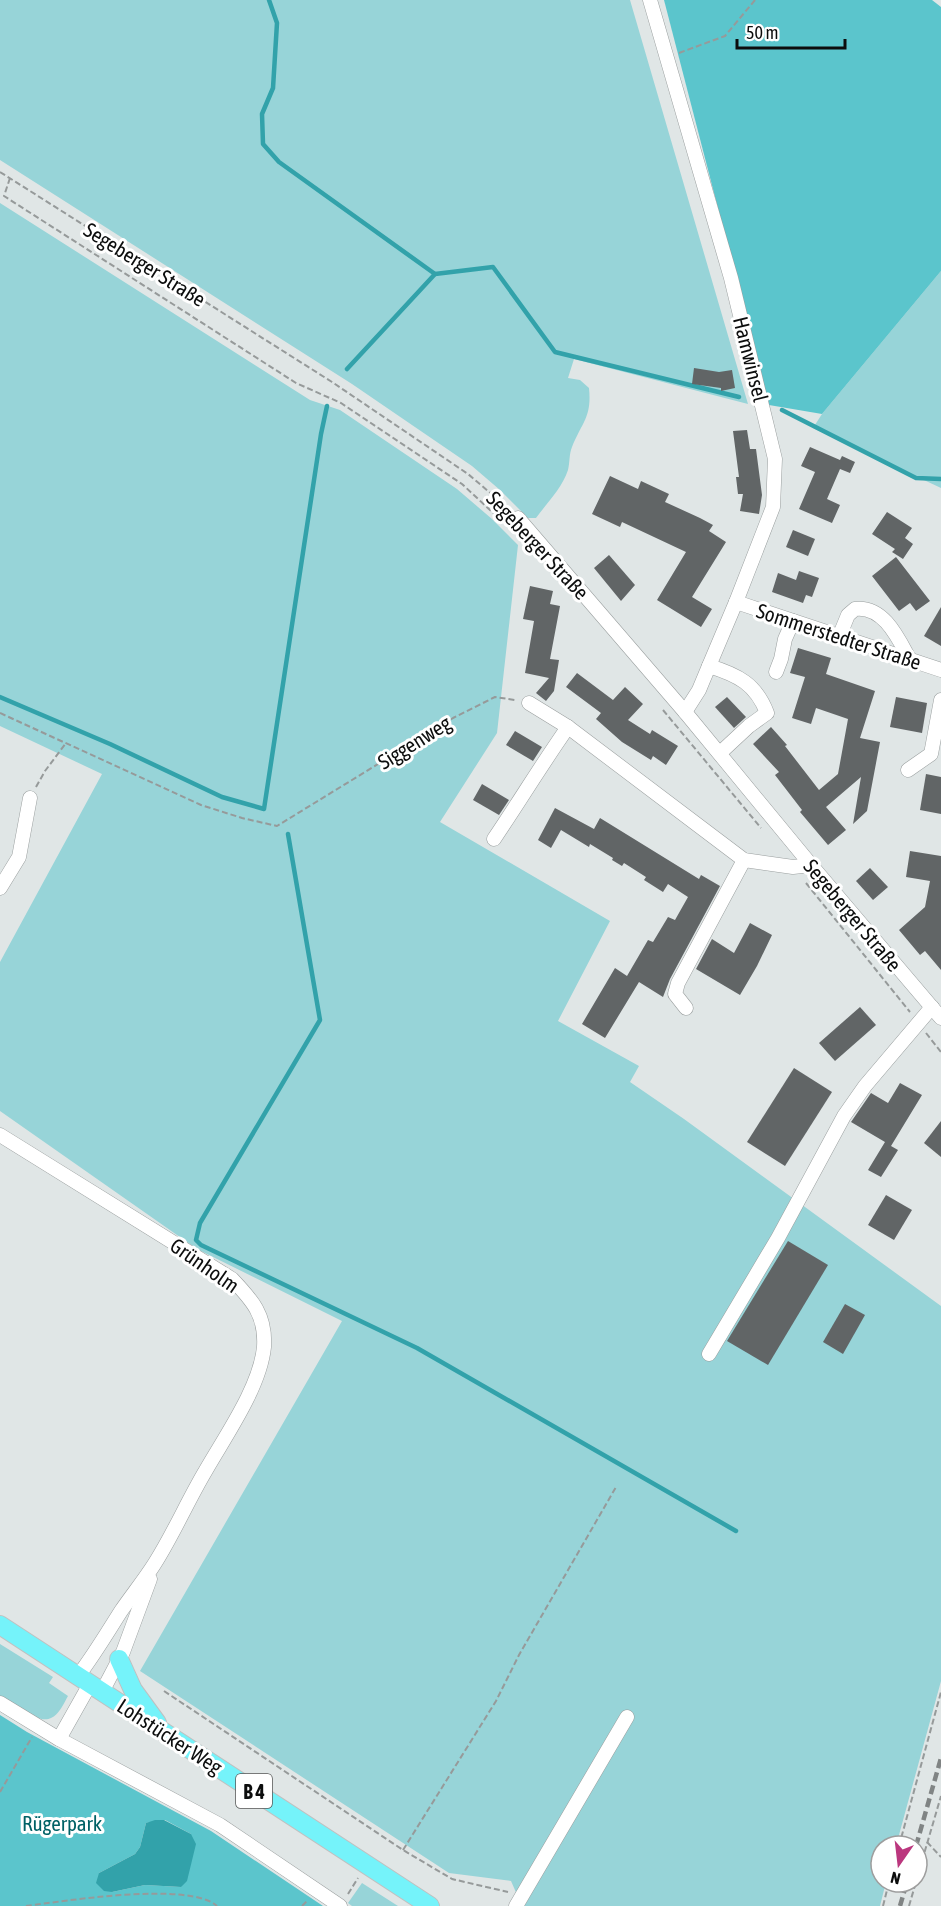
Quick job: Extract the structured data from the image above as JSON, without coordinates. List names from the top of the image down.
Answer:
{
  "streets": {
    "main road": ["Lohstücker Weg", "B 4"],
    "street": [
      "Segeberger Straße",
      "Hamwinsel",
      "Sommerstedter Straße",
      "Grünholm"
    ],
    "path": ["Siggenweg"]
  },
  "crossings": [
    ["Segeberger Straße", "Hamwinsel"],
    ["Hamwinsel", "Sommerstedter Straße"],
    ["Grünholm", "Lohstücker Weg"]
  ],
  "parks": ["Rügerpark"],
  "scale_bar": "50 m",
  "north": "bottom"
}
